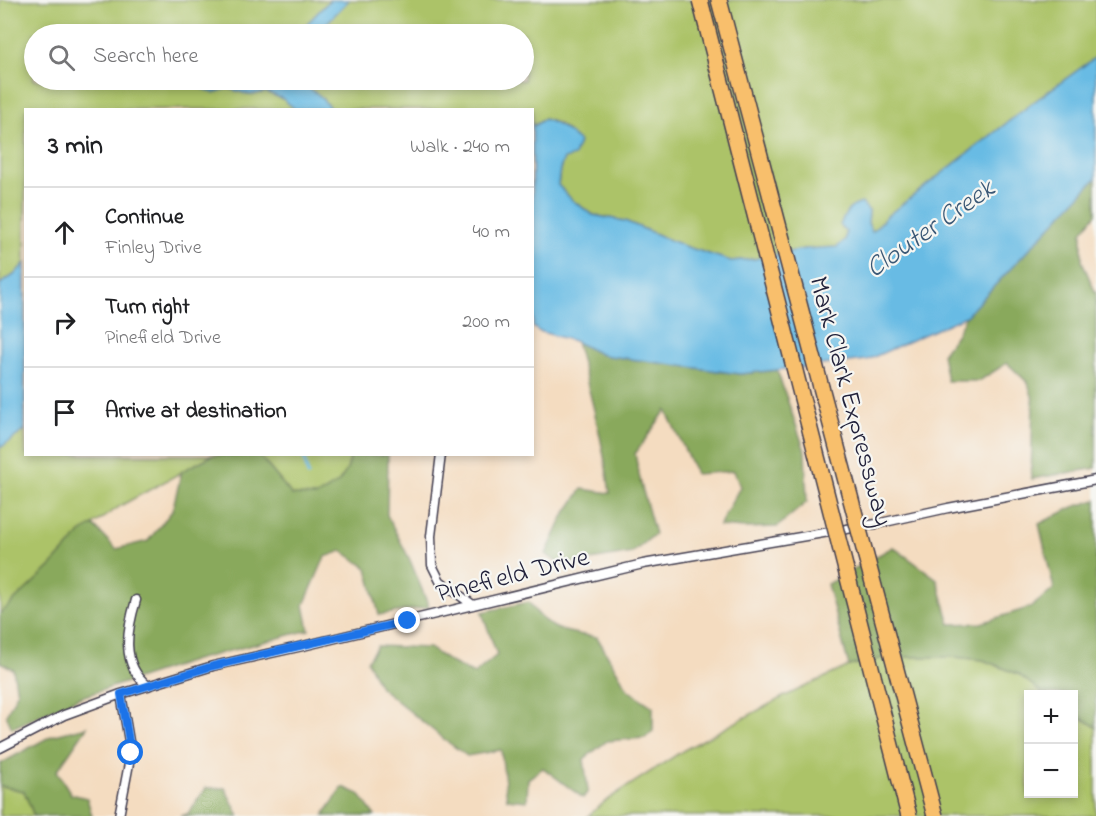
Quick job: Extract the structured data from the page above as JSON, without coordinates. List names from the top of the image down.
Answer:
{
  "streets": {
    "highway": ["Mark Clark Expressway"],
    "street": ["Pinefield Drive"]
  },
  "water": ["Clouter Creek"],
  "page": {
    "search": "Search here",
    "heading": ["3 min", "Walk · 240 m"],
    "list": [
      ["Continue", "Finley Drive", "40 m"],
      ["Turn right", "Pinefield Drive", "200 m"],
      "Arrive at destination"
    ],
    "map_buttons": ["+", "−"]
  }
}
